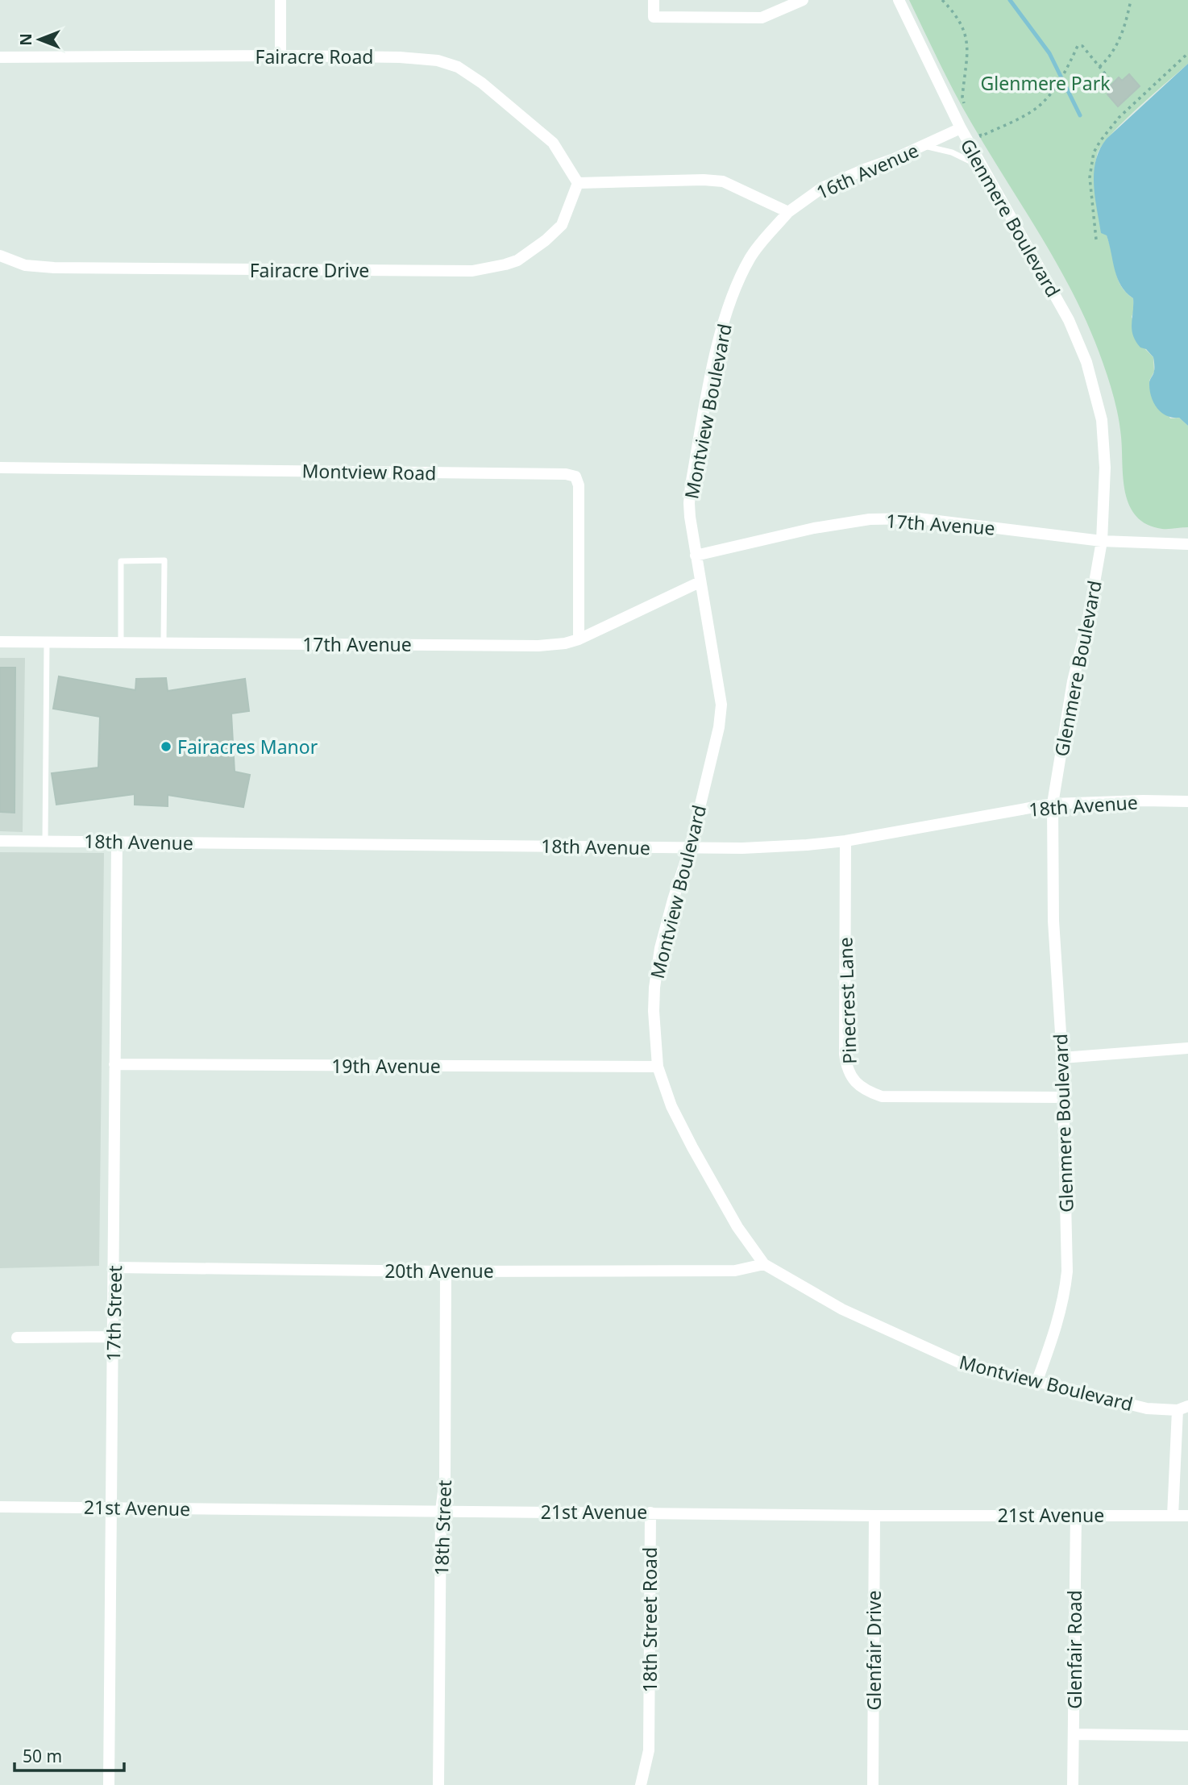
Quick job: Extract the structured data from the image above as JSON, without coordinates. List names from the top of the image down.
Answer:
{
  "streets": {
    "street": [
      "Fairacre Road",
      "16th Avenue",
      "Glenmere Boulevard",
      "Fairacre Drive",
      "Montview Boulevard",
      "Montview Road",
      "17th Avenue",
      "18th Avenue",
      "Pinecrest Lane",
      "19th Avenue",
      "20th Avenue",
      "17th Street",
      "21st Avenue",
      "18th Street",
      "18th Street Road",
      "Glenfair Road",
      "Glenfair Drive"
    ]
  },
  "crossings": [
    ["Fairacre Road", "Fairacre Drive"],
    ["16th Avenue", "Glenmere Boulevard"],
    ["16th Avenue", "Montview Boulevard"],
    ["Glenmere Boulevard", "Montview Boulevard"],
    ["Glenmere Boulevard", "17th Avenue"],
    ["Glenmere Boulevard", "18th Avenue"],
    ["Glenmere Boulevard", "Pinecrest Lane"],
    ["Montview Boulevard", "17th Avenue"],
    ["Montview Boulevard", "18th Avenue"],
    ["Montview Boulevard", "19th Avenue"],
    ["Montview Boulevard", "20th Avenue"],
    ["Montview Road", "17th Avenue"],
    ["18th Avenue", "Pinecrest Lane"],
    ["18th Avenue", "17th Street"],
    ["19th Avenue", "17th Street"],
    ["20th Avenue", "17th Street"],
    ["20th Avenue", "18th Street"],
    ["17th Street", "21st Avenue"],
    ["21st Avenue", "18th Street"],
    ["21st Avenue", "18th Street Road"],
    ["21st Avenue", "Glenfair Road"],
    ["21st Avenue", "Glenfair Drive"]
  ],
  "parks": ["Glenmere Park"],
  "places": ["Fairacres Manor"],
  "scale_bar": "50 m",
  "north": "left"
}
